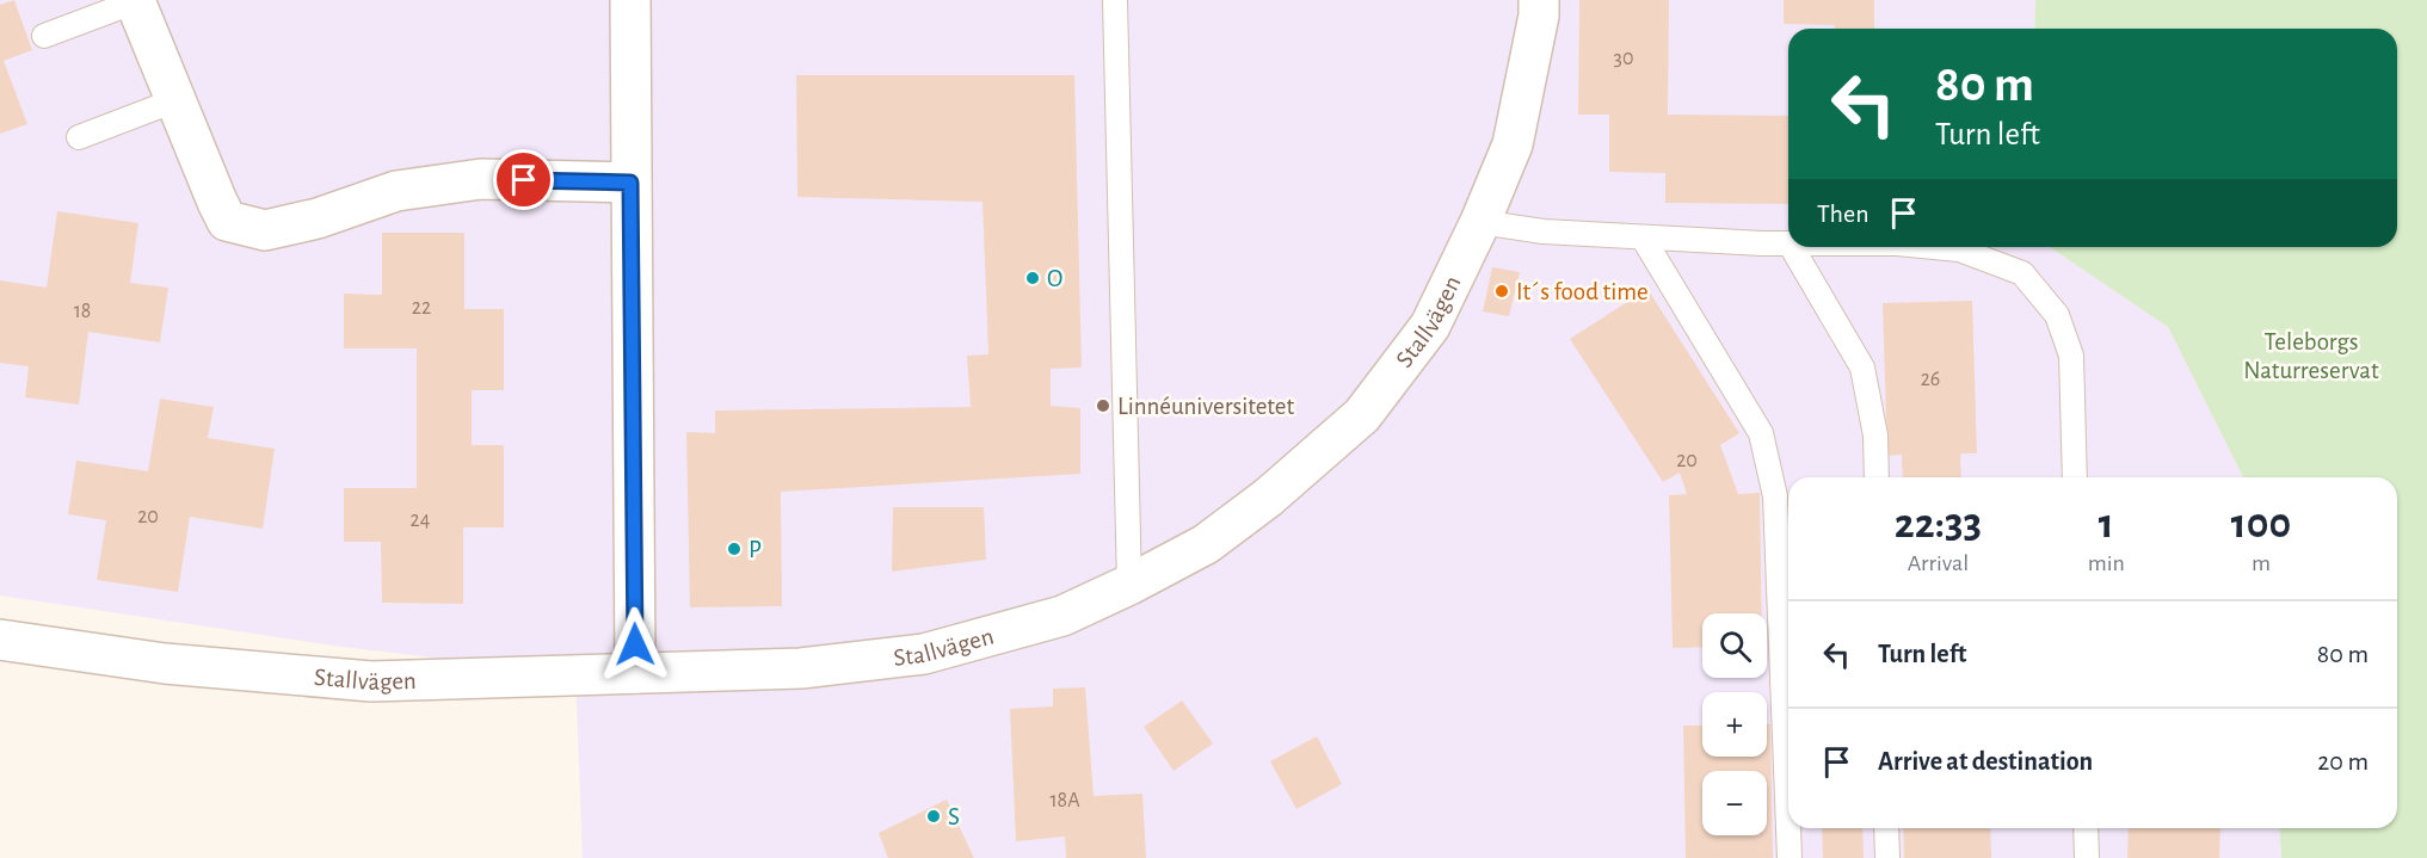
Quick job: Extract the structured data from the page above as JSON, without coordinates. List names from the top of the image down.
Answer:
{
  "streets": {
    "street": ["Stallvägen"]
  },
  "parks": ["Teleborgs Naturreservat"],
  "places": [
    "O",
    "It´s food time",
    "Linnéuniversitetet",
    "P",
    "S"
  ],
  "house_numbers": [
    "30",
    "22",
    "18",
    "26",
    "20",
    "20",
    "24",
    "18A"
  ],
  "page": {
    "turn": ["80 m", "Turn left"],
    "then": "Then",
    "eta": [
      "22:33",
      "Arrival",
      "1",
      "min",
      "100",
      "m"
    ],
    "list": [
      {
        "name": "Turn left",
        "value": "80 m"
      },
      {
        "name": "Arrive at destination",
        "value": "20 m"
      }
    ],
    "map_buttons": ["+", "−"]
  }
}
